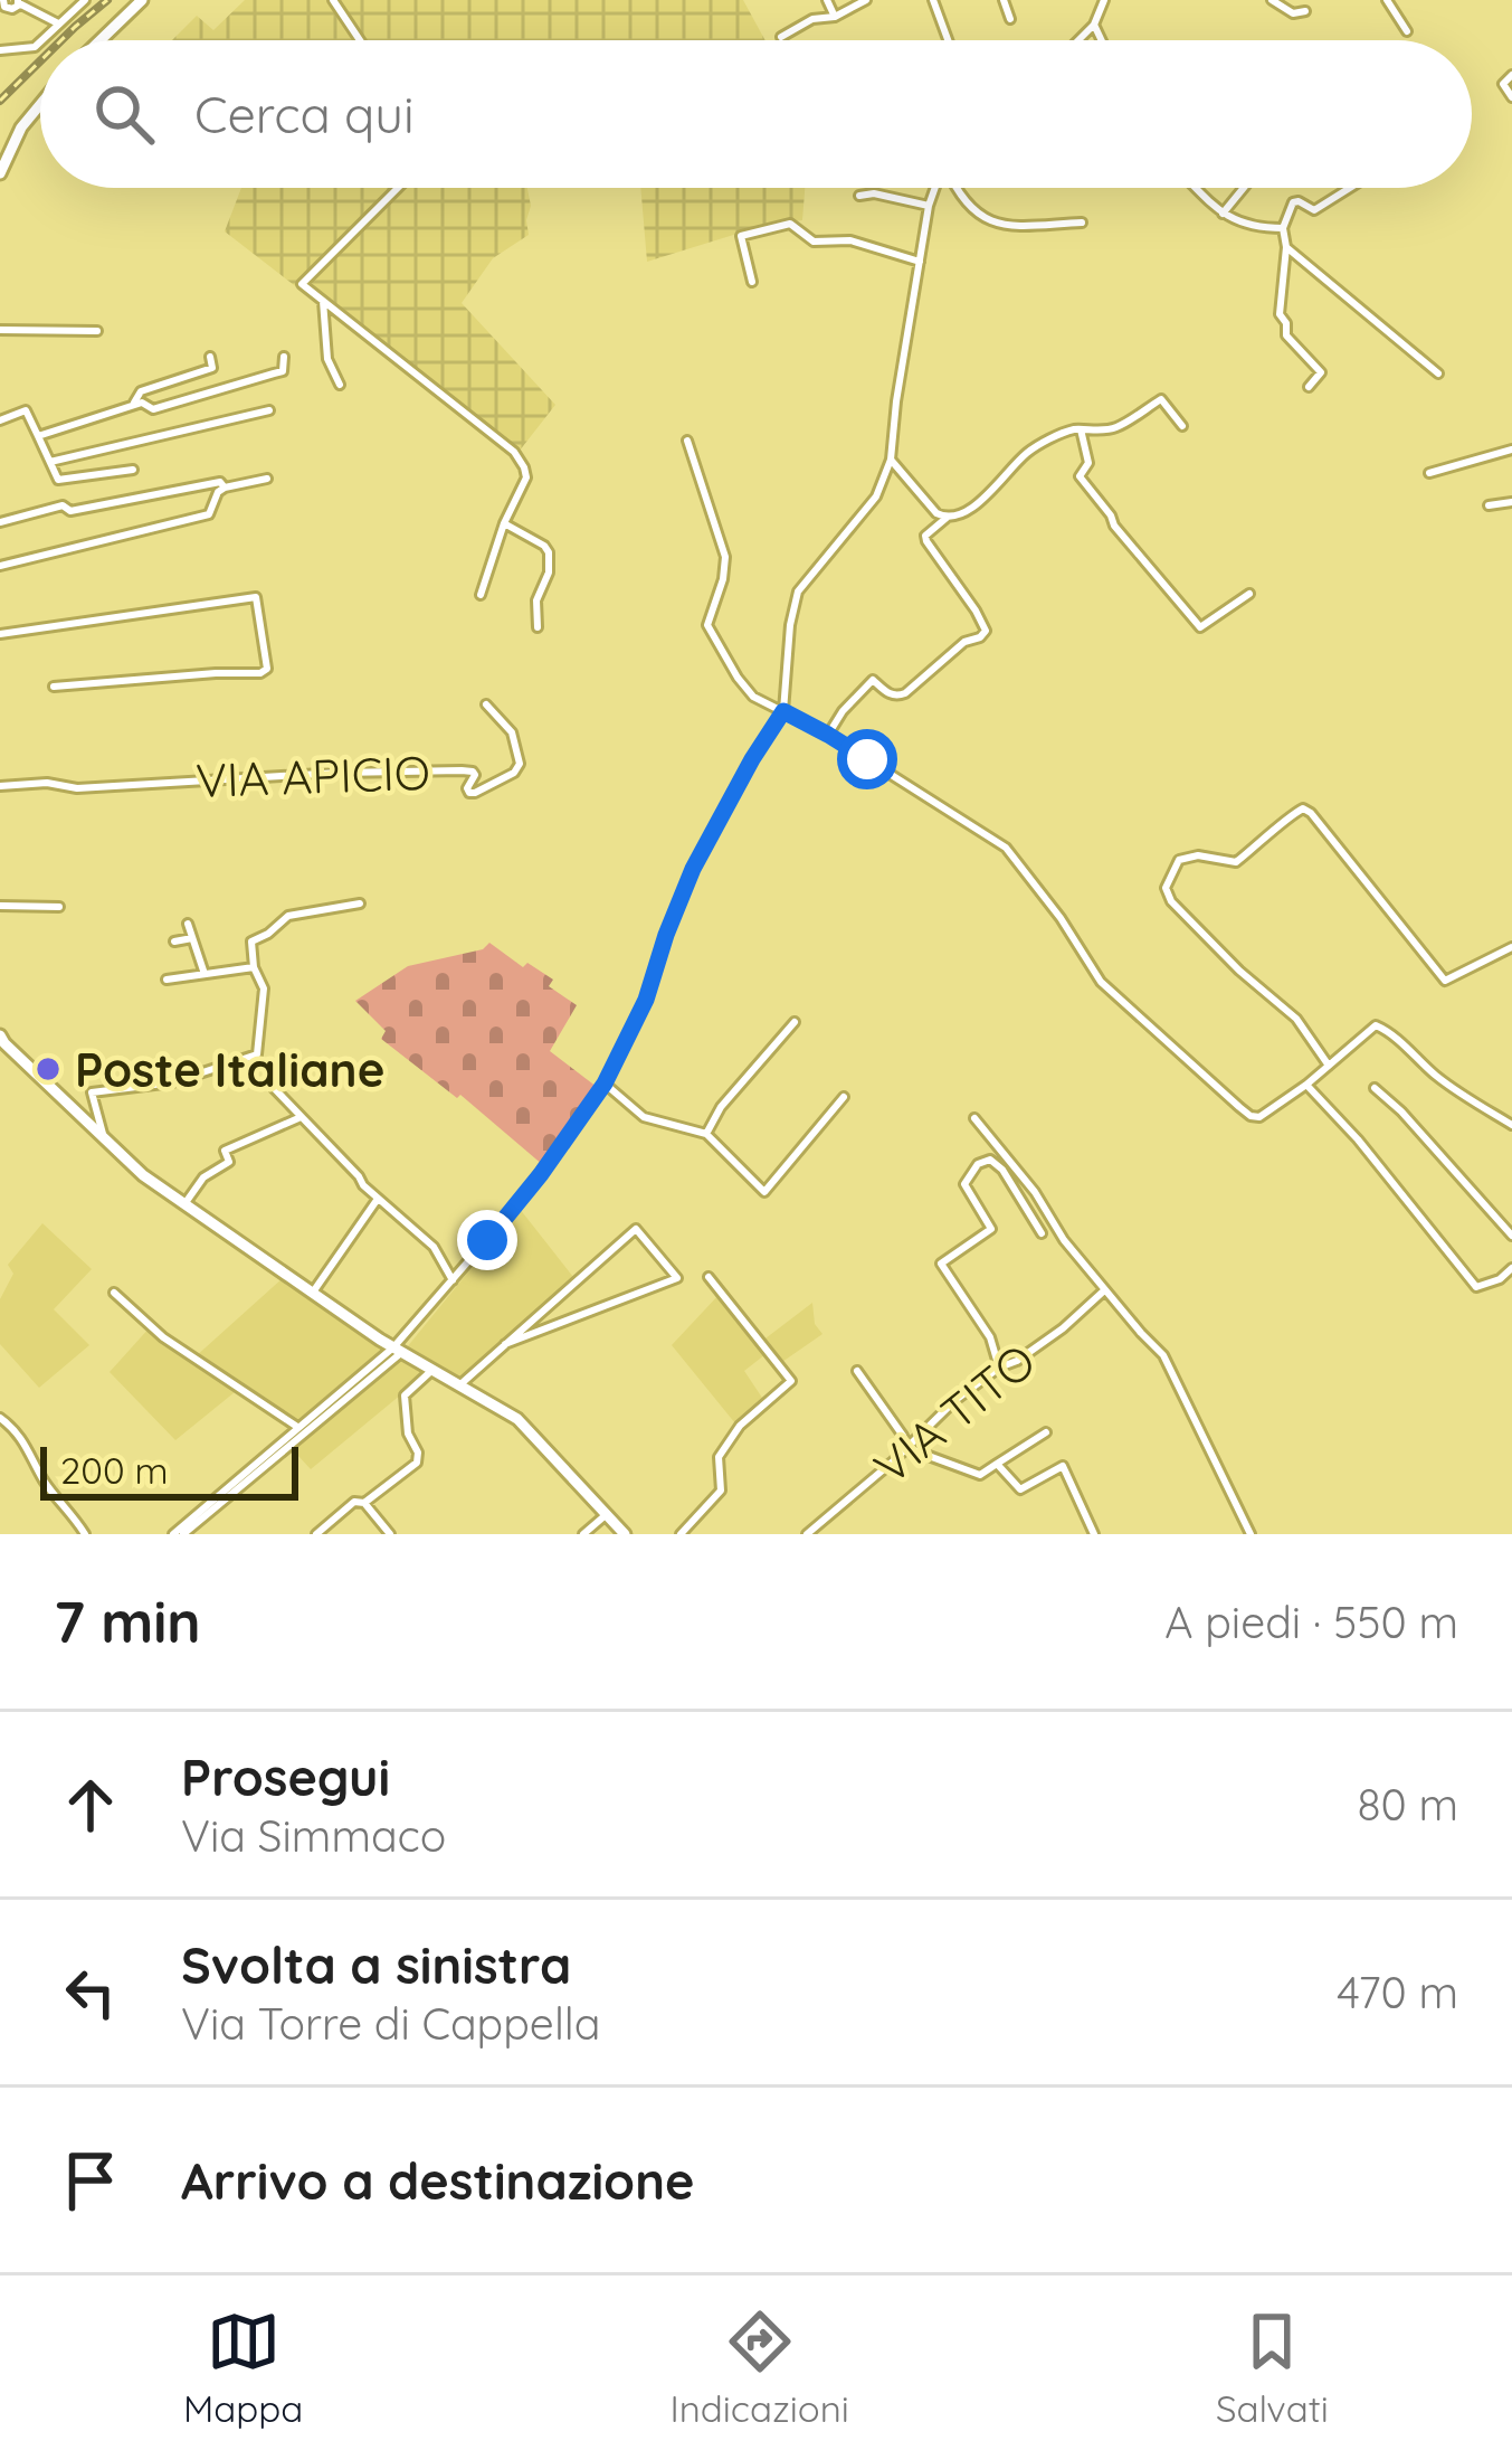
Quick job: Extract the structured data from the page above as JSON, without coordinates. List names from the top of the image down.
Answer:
{
  "streets": {
    "street": ["VIA APICIO", "VIA TITO"]
  },
  "places": ["Poste Italiane"],
  "scale_bar": "200 m",
  "page": {
    "search": "Cerca qui",
    "scale": "200 m",
    "heading": ["7 min", "A piedi · 550 m"],
    "list": [
      ["Prosegui", "Via Simmaco", "80 m"],
      ["Svolta a sinistra", "Via Torre di Cappella", "470 m"],
      "Arrivo a destinazione"
    ],
    "nav": ["Mappa", "Indicazioni", "Salvati"]
  }
}
